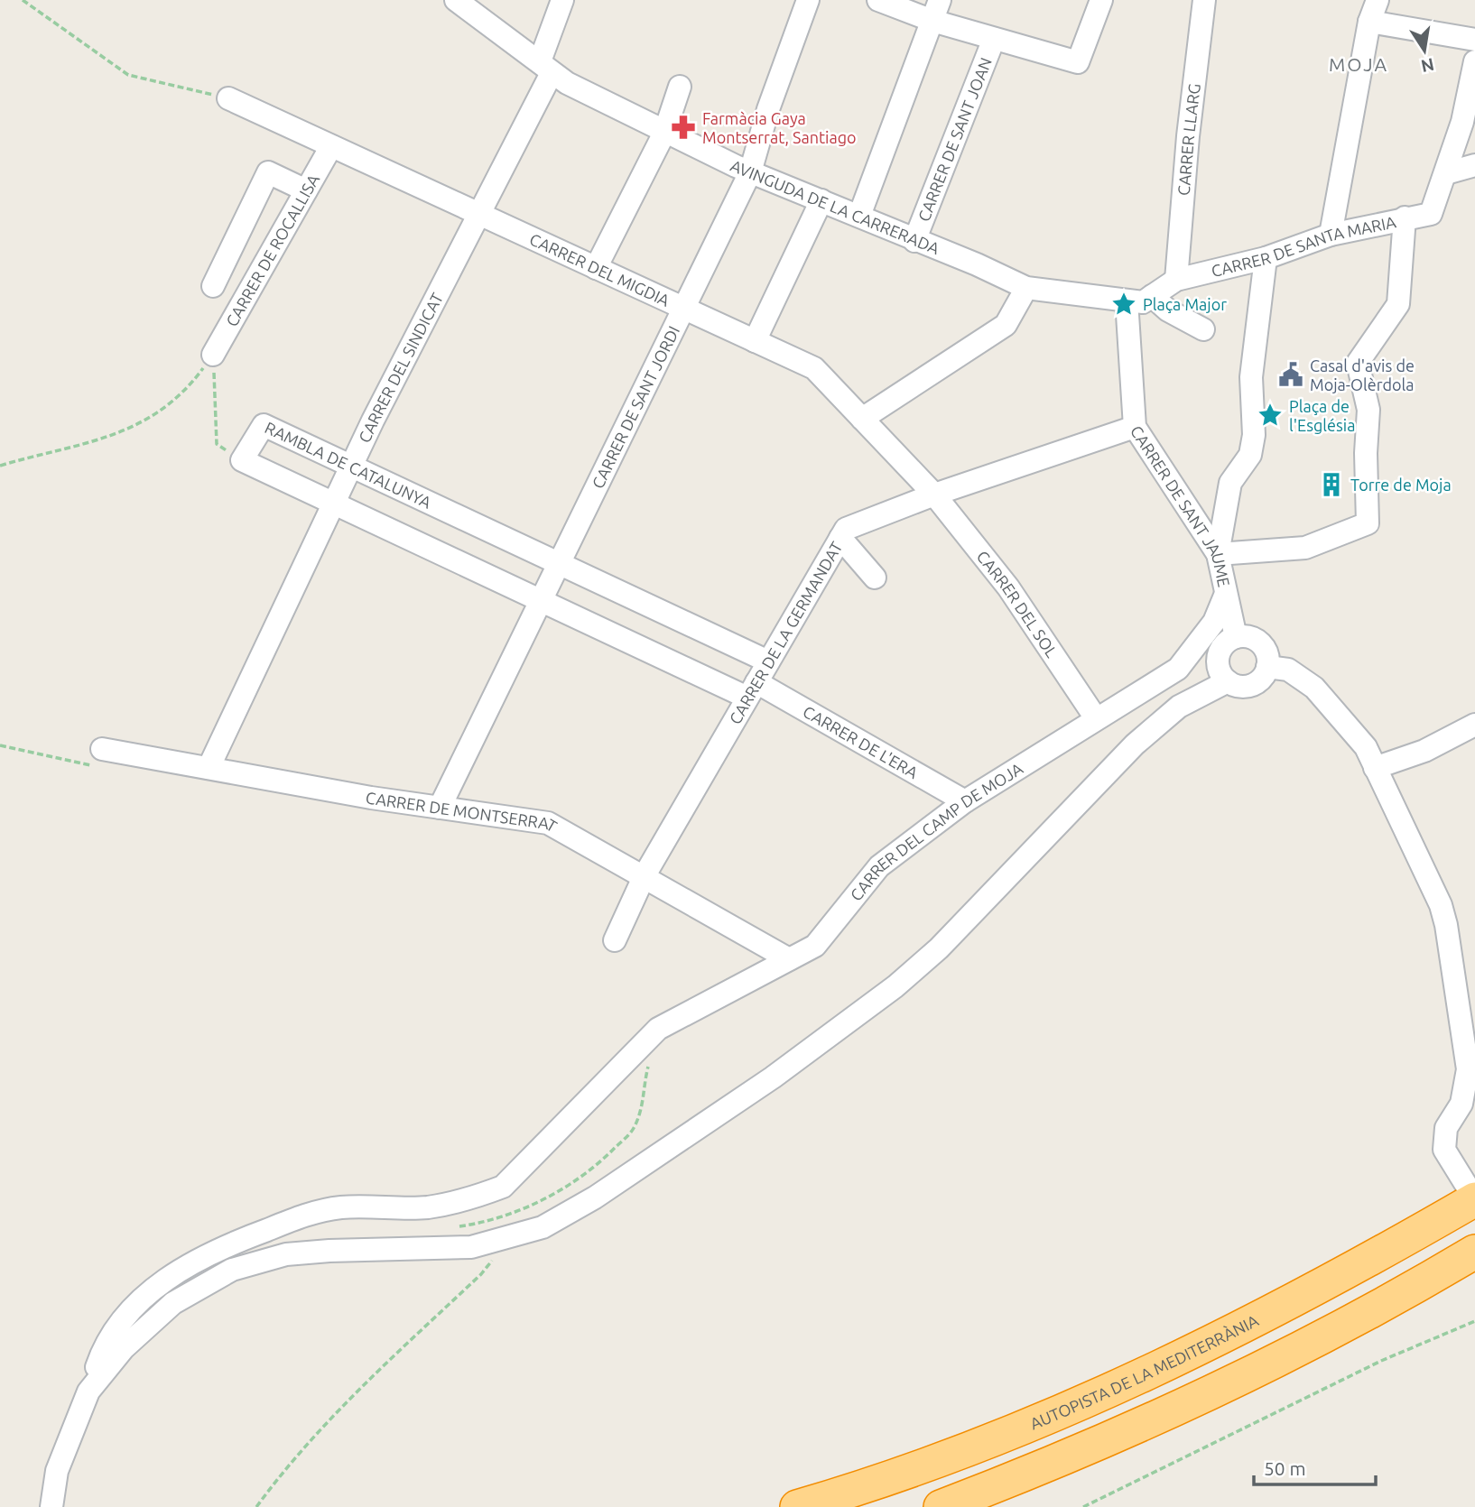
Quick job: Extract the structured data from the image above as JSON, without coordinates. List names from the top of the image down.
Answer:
{
  "streets": {
    "highway": ["AUTOPISTA DE LA MEDITERRÀNIA"],
    "street": [
      "CARRER DE SANT JOAN",
      "CARRER LLARG",
      "AVINGUDA DE LA CARRERADA",
      "CARRER DE SANTA MARIA",
      "CARRER DE ROCALLISA",
      "CARRER DEL MIGDIA",
      "CARRER DEL SINDICAT",
      "CARRER DE SANT JORDI",
      "RAMBLA DE CATALUNYA",
      "CARRER DE SANT JAUME",
      "CARRER DEL SOL",
      "CARRER DE LA GERMANDAT",
      "CARRER DE L'ERA",
      "CARRER DE MONTSERRAT",
      "CARRER DEL CAMP DE MOJA"
    ]
  },
  "crossings": [
    ["CARRER DE SANT JOAN", "AVINGUDA DE LA CARRERADA"],
    ["CARRER LLARG", "CARRER DE SANTA MARIA"],
    ["AVINGUDA DE LA CARRERADA", "CARRER DEL SINDICAT"],
    ["AVINGUDA DE LA CARRERADA", "CARRER DE SANT JORDI"],
    ["CARRER DE ROCALLISA", "CARRER DEL MIGDIA"],
    ["CARRER DEL MIGDIA", "CARRER DEL SINDICAT"],
    ["CARRER DEL MIGDIA", "CARRER DE SANT JORDI"],
    ["CARRER DEL MIGDIA", "CARRER DEL SOL"],
    ["CARRER DEL MIGDIA", "CARRER DE LA GERMANDAT"],
    ["CARRER DEL SINDICAT", "RAMBLA DE CATALUNYA"],
    ["CARRER DEL SINDICAT", "CARRER DE MONTSERRAT"],
    ["CARRER DE SANT JORDI", "RAMBLA DE CATALUNYA"],
    ["CARRER DE SANT JORDI", "CARRER DE MONTSERRAT"],
    ["RAMBLA DE CATALUNYA", "CARRER DE LA GERMANDAT"],
    ["CARRER DE SANT JAUME", "CARRER DE LA GERMANDAT"],
    ["CARRER DE SANT JAUME", "CARRER DEL CAMP DE MOJA"],
    ["CARRER DEL SOL", "CARRER DE LA GERMANDAT"],
    ["CARRER DEL SOL", "CARRER DEL CAMP DE MOJA"],
    ["CARRER DE LA GERMANDAT", "CARRER DE L'ERA"],
    ["CARRER DE LA GERMANDAT", "CARRER DE MONTSERRAT"],
    ["CARRER DE L'ERA", "CARRER DEL CAMP DE MOJA"],
    ["CARRER DE MONTSERRAT", "CARRER DEL CAMP DE MOJA"]
  ],
  "districts": ["MOJA"],
  "places": {
    "pharmacy": ["Farmàcia Gaya Montserrat, Santiago"],
    "place": ["Plaça Major", "Plaça de l'Església"],
    "public building": ["Casal d'avis de Moja-Olèrdola"],
    "building": ["Torre de Moja"]
  },
  "scale_bar": "50 m",
  "north": "bottom"
}
